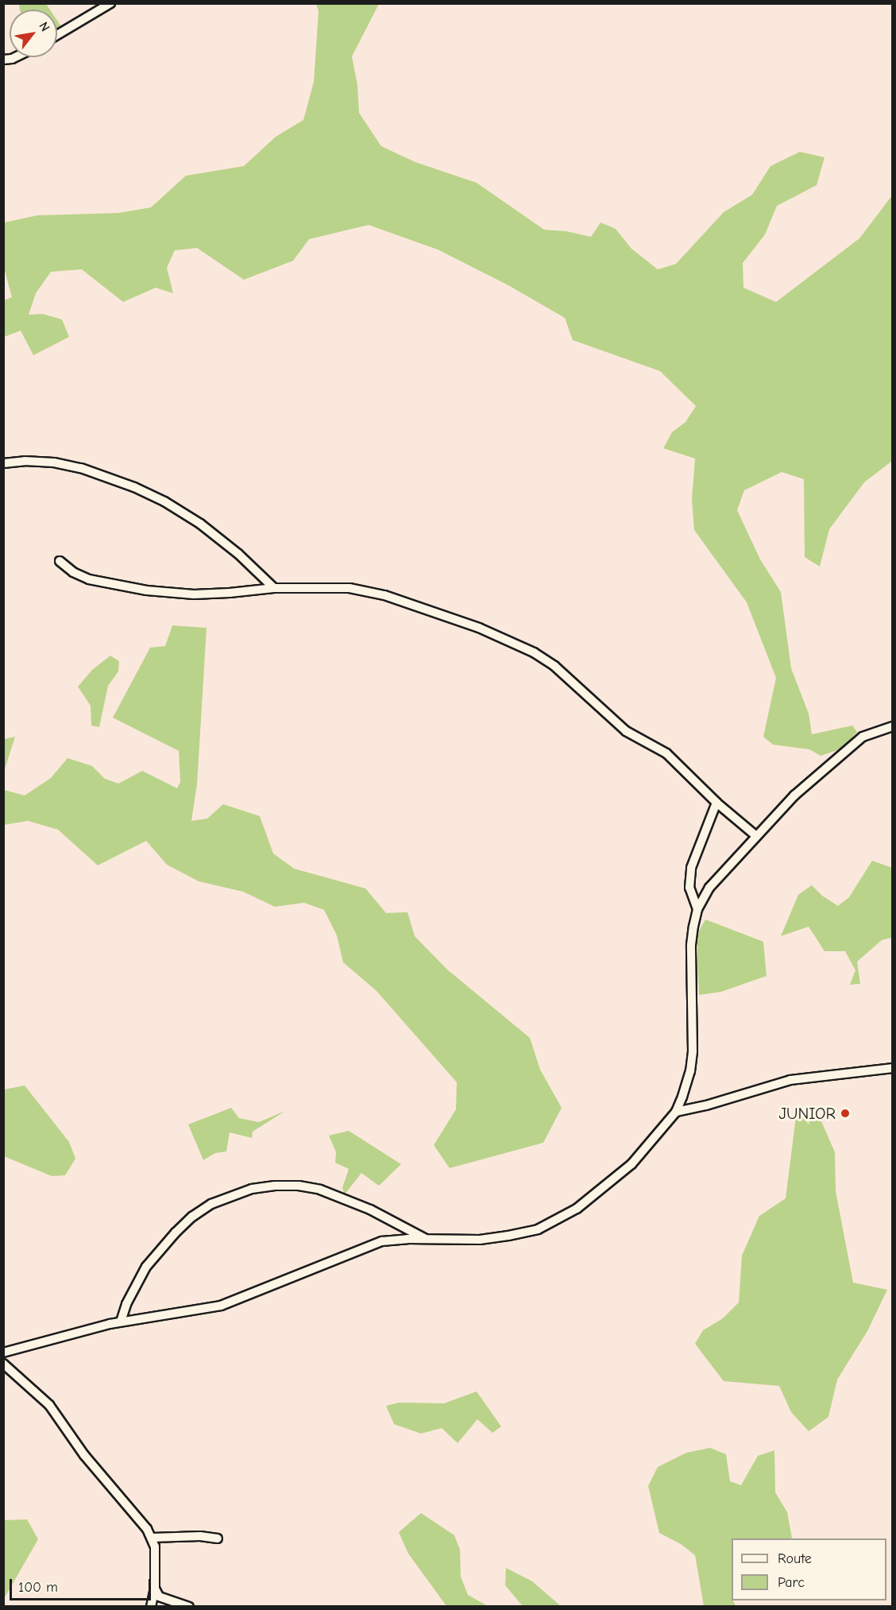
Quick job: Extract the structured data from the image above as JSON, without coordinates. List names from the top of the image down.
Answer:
{
  "places": ["JUNIOR"],
  "legend": ["Route", "Parc"],
  "scale_bar": "100 m",
  "north": "top right"
}
